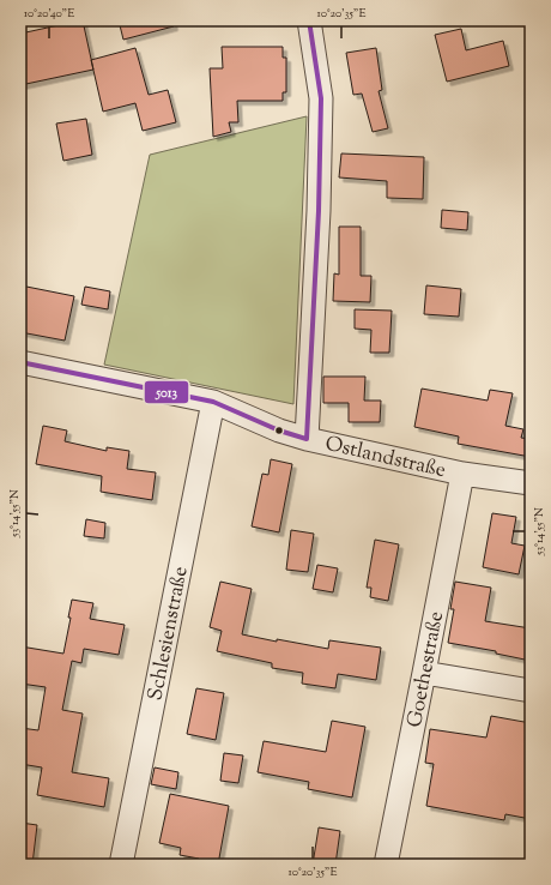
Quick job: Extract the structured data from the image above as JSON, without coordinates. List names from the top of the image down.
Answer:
{
  "streets": {
    "street": ["Ostlandstraße", "Schlesienstraße", "Goethestraße"]
  },
  "crossings": [
    ["Ostlandstraße", "Schlesienstraße"],
    ["Ostlandstraße", "Goethestraße"]
  ],
  "lines": ["transit line 5013"],
  "coordinates": ["10°20'40\"E", "10°20'35\"E", "53°14'55\"N"]
}
